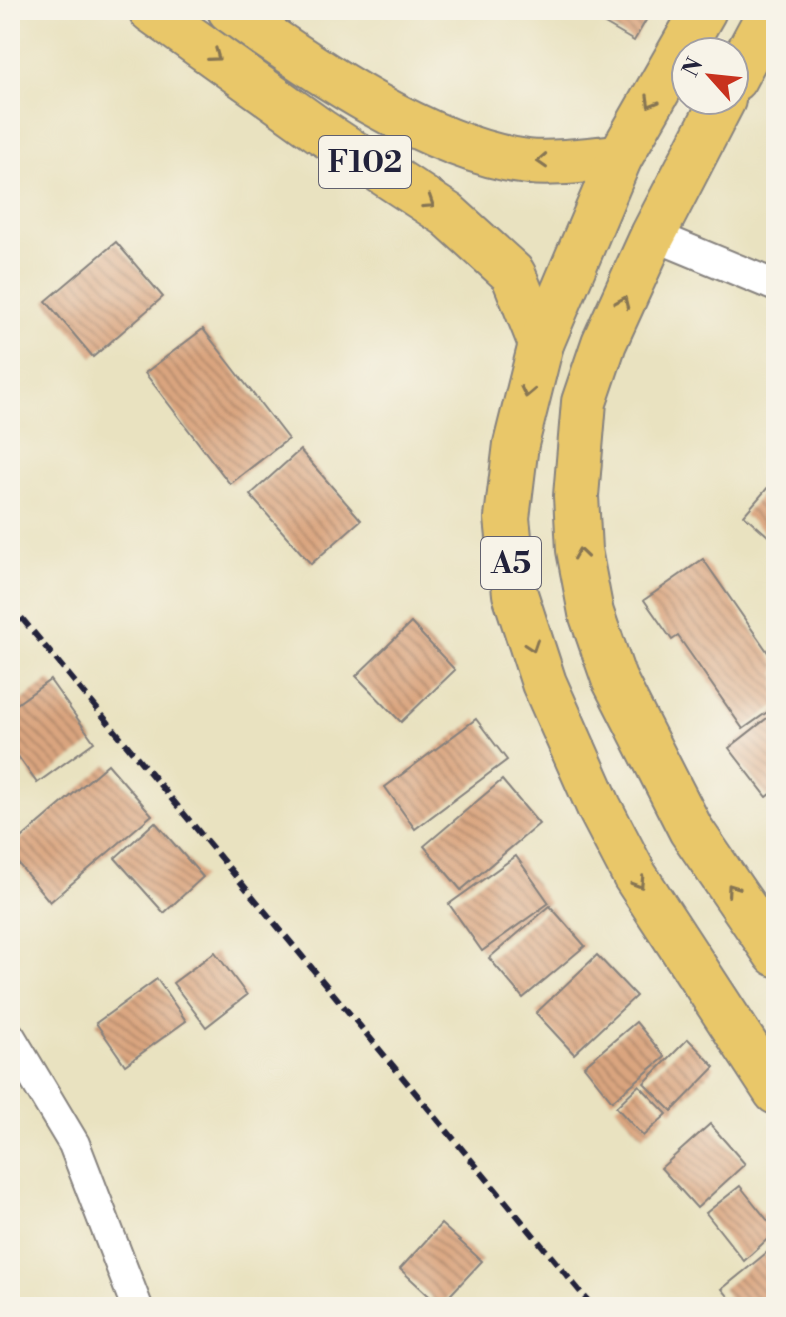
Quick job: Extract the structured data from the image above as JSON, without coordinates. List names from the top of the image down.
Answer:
{
  "streets": {
    "main road": ["F102", "A5"]
  },
  "crossings": [
    ["F102", "A5"]
  ],
  "north": "top left"
}
